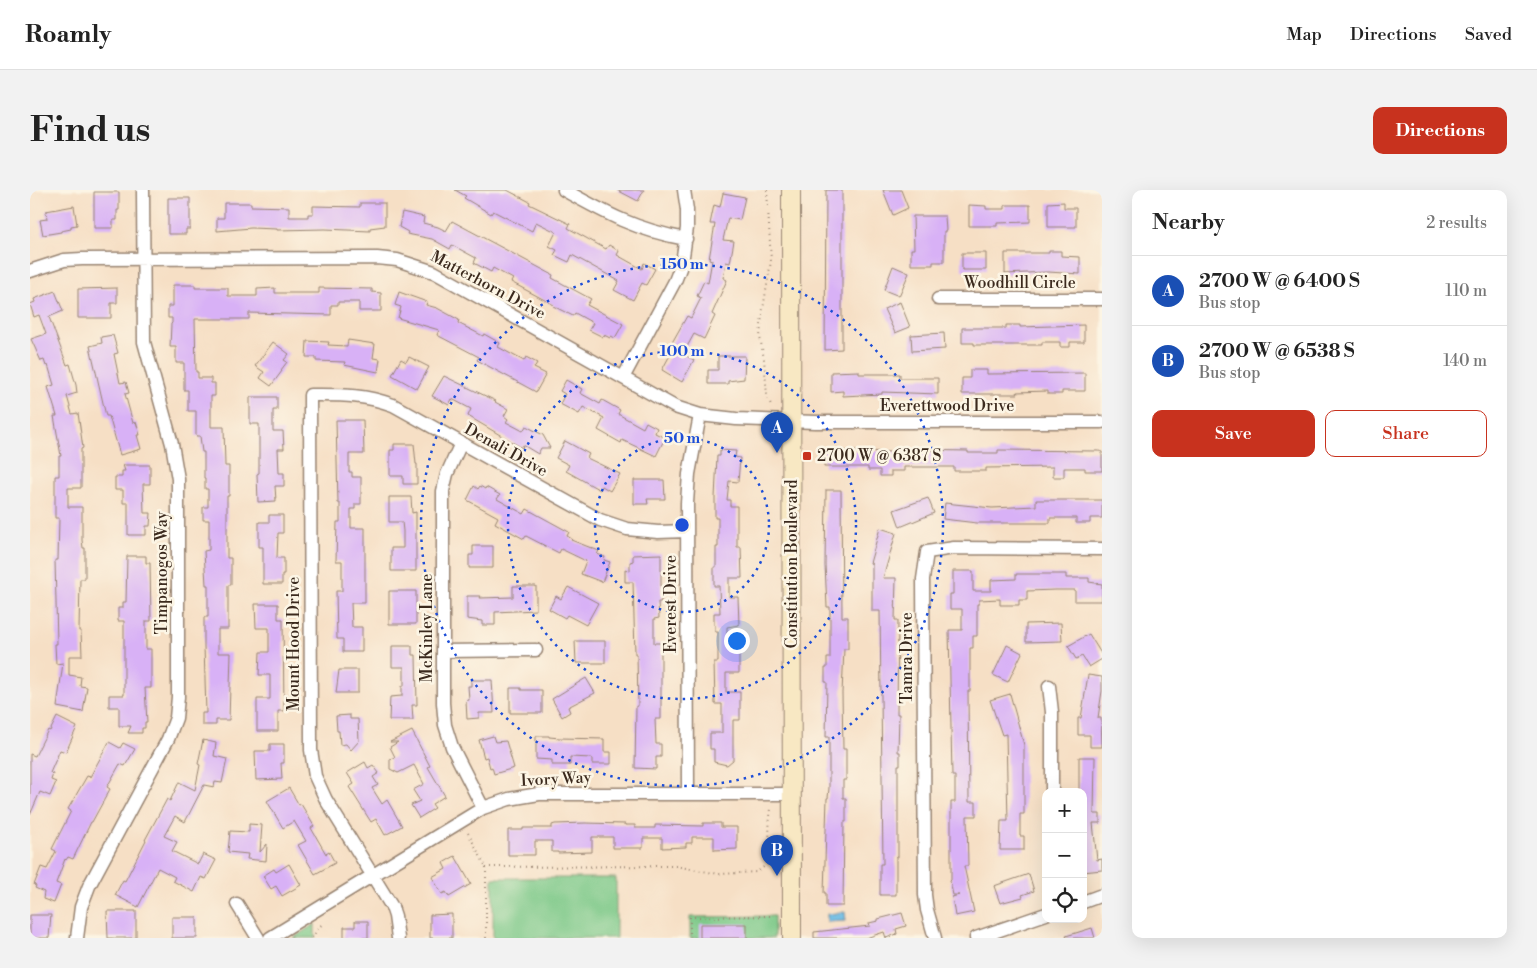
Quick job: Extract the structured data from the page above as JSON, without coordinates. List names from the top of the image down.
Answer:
{
  "streets": {
    "main road": ["Constitution Boulevard"],
    "street": [
      "Woodhill Circle",
      "Matterhorn Drive",
      "Everettwood Drive",
      "Denali Drive",
      "Timpanogos Way",
      "Everest Drive",
      "McKinley Lane",
      "Mount Hood Drive",
      "Tamra Drive",
      "Ivory Way"
    ]
  },
  "crossings": [
    ["Matterhorn Drive", "Everettwood Drive"],
    ["Matterhorn Drive", "Constitution Boulevard"],
    ["Matterhorn Drive", "Timpanogos Way"],
    ["Matterhorn Drive", "Everest Drive"],
    ["Everettwood Drive", "Constitution Boulevard"],
    ["Denali Drive", "Everest Drive"],
    ["Denali Drive", "McKinley Lane"],
    ["Denali Drive", "Mount Hood Drive"],
    ["Constitution Boulevard", "Ivory Way"],
    ["Everest Drive", "Ivory Way"],
    ["McKinley Lane", "Ivory Way"],
    ["Mount Hood Drive", "Ivory Way"]
  ],
  "places": {
    "transit": ["2700 W @ 6387 S"]
  },
  "page": {
    "header": "Roamly",
    "nav": ["Map", "Directions", "Saved"],
    "buttons": [
      "Directions",
      ["Save", "Share"]
    ],
    "title": "Find us",
    "heading": ["Nearby", "2 results"],
    "list": [
      {
        "mark": "A",
        "name": "2700 W @ 6400 S",
        "note": "Bus stop",
        "value": "110 m"
      },
      {
        "mark": "B",
        "name": "2700 W @ 6538 S",
        "note": "Bus stop",
        "value": "140 m"
      }
    ],
    "pins": ["A", "B"],
    "map_buttons": ["+", "−"]
  },
  "rings": ["150 m", "100 m", "50 m"]
}
